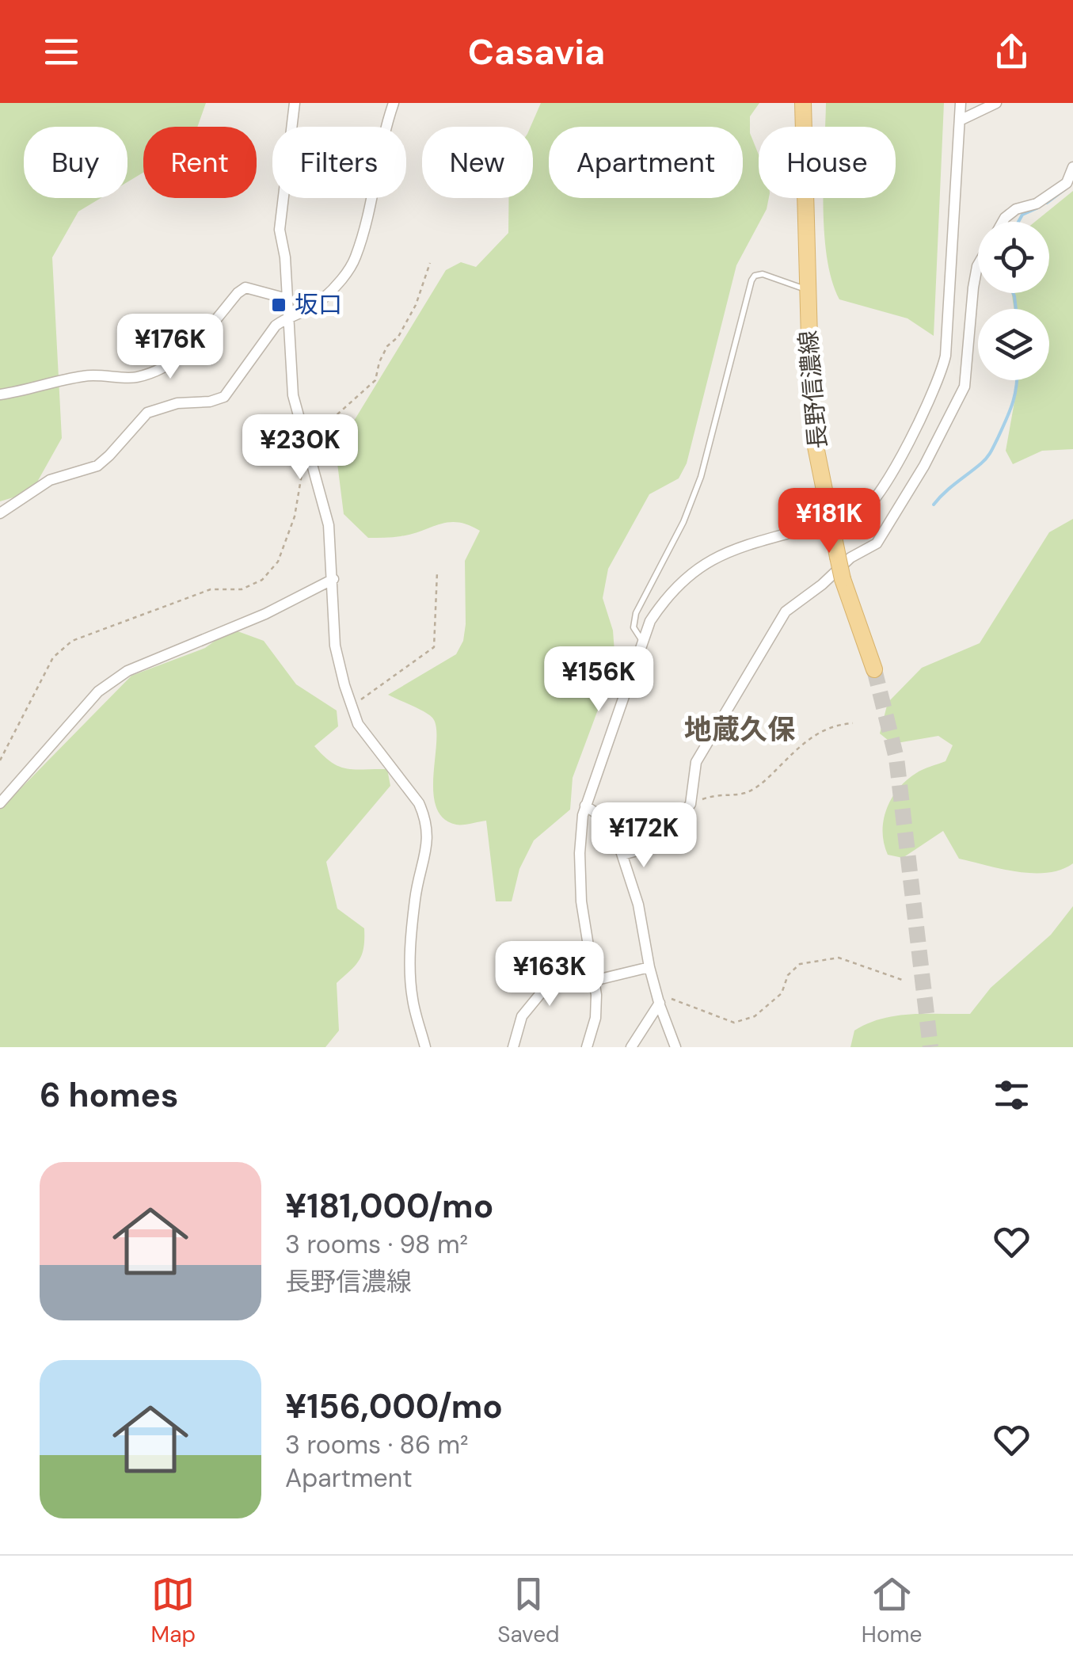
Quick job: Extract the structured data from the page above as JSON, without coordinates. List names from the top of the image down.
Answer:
{
  "streets": {
    "main road": ["長野信濃線"]
  },
  "districts": ["地蔵久保"],
  "places": {
    "transit": ["坂口"]
  },
  "page": {
    "header": "Casavia",
    "chip": [
      "Buy",
      "Rent",
      "Filters",
      "New",
      "Apartment",
      "House"
    ],
    "price": [
      "¥176K",
      "¥230K",
      "¥181K",
      "¥156K",
      "¥172K",
      "¥163K"
    ],
    "heading": "6 homes",
    "list": [
      {
        "name": "¥181,000/mo",
        "note": "3 rooms · 98 m² · 長野信濃線"
      },
      {
        "name": "¥156,000/mo",
        "note": "3 rooms · 86 m² · Apartment"
      }
    ],
    "tabs": ["Map", "Saved", "Home"]
  }
}
